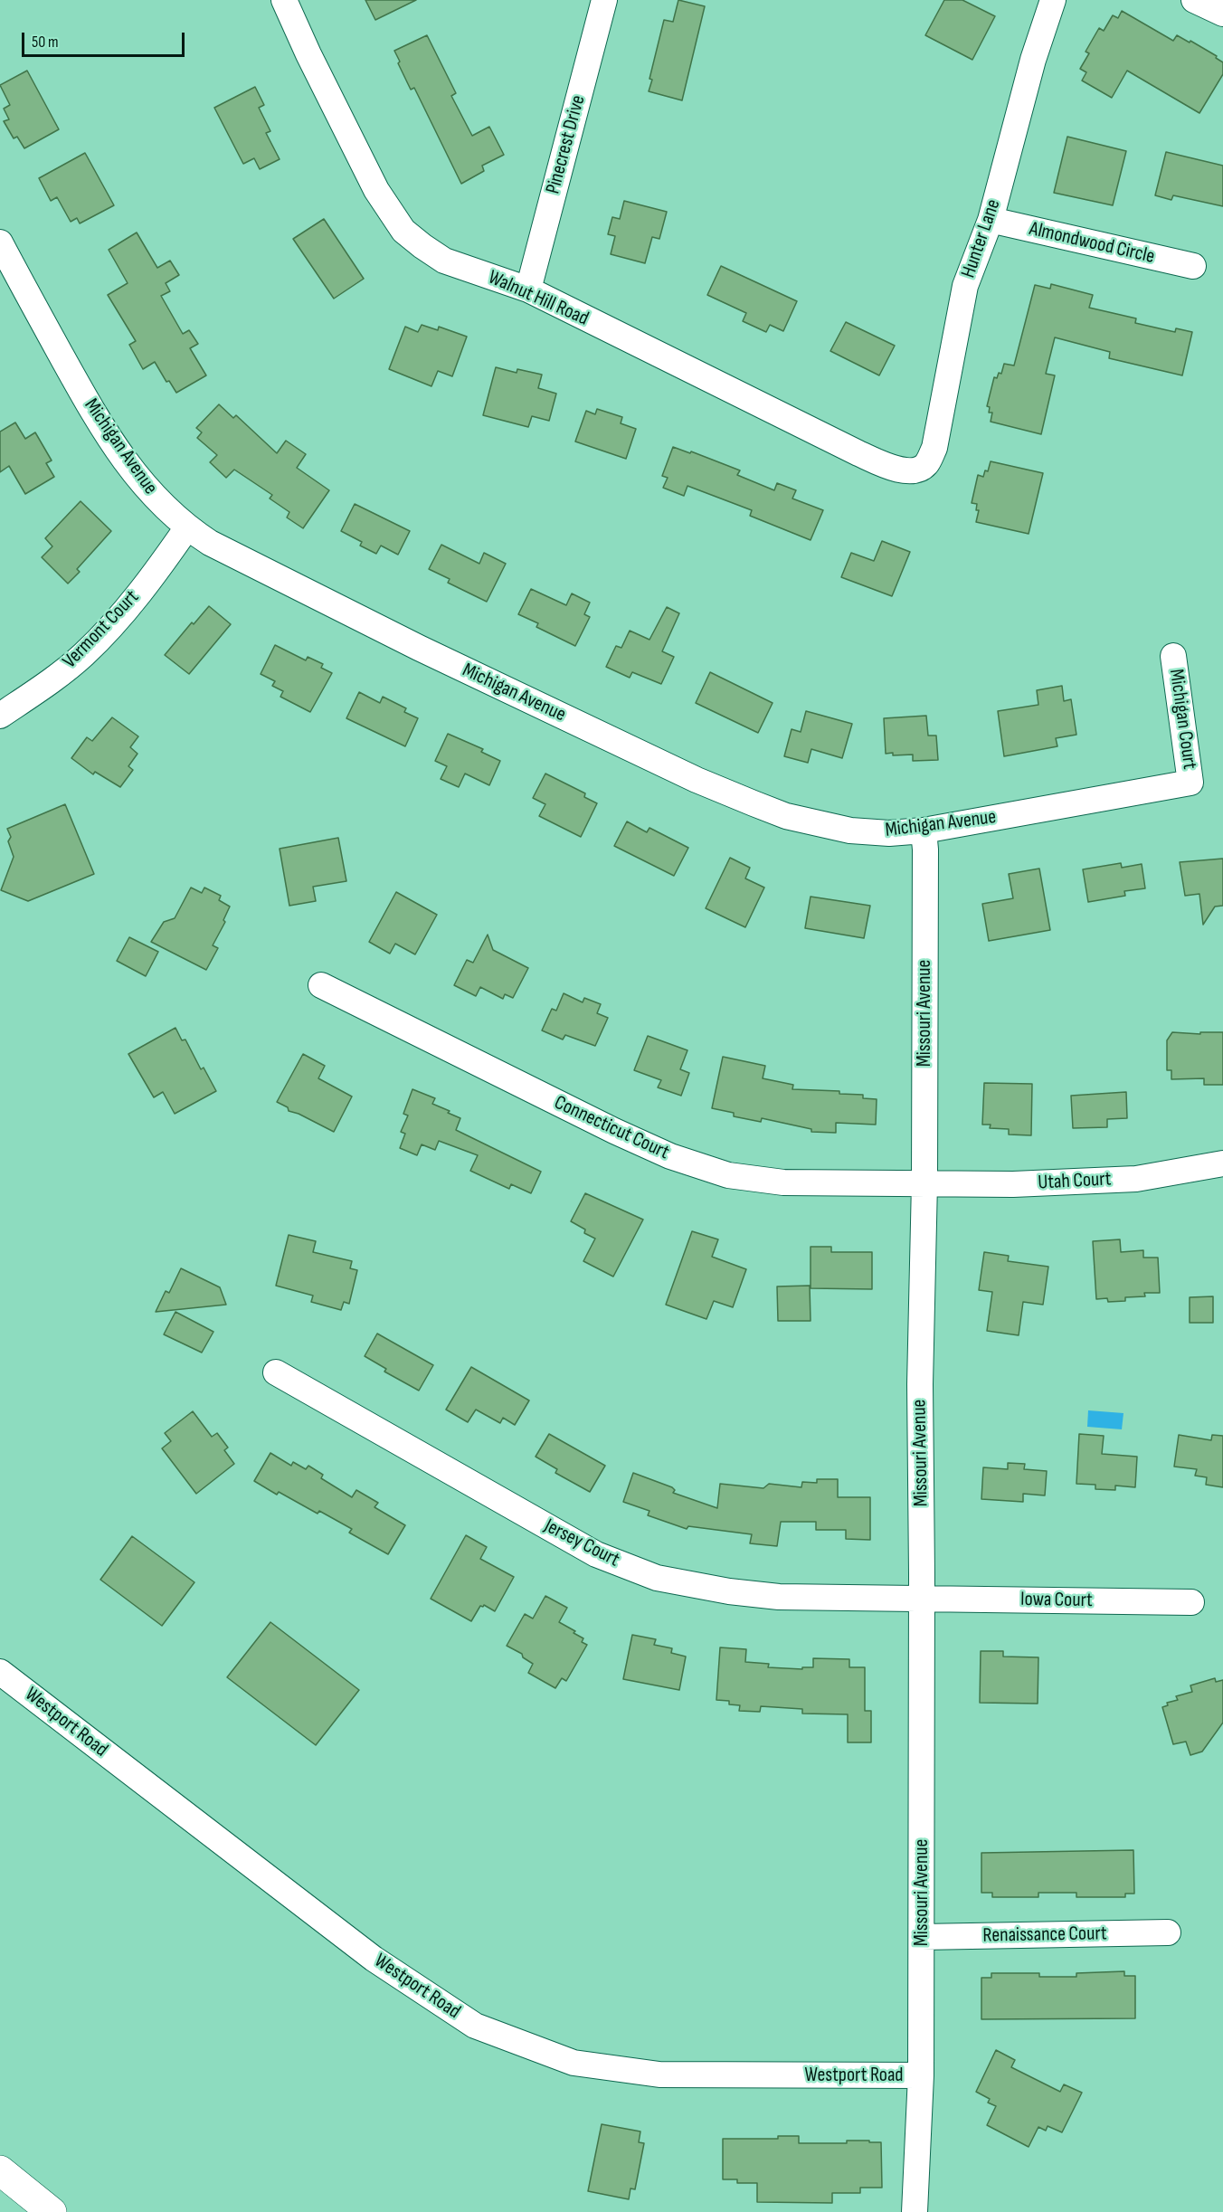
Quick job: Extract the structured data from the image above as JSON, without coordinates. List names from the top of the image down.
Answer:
{
  "streets": {
    "street": [
      "Pinecrest Drive",
      "Hunter Lane",
      "Almondwood Circle",
      "Walnut Hill Road",
      "Michigan Avenue",
      "Vermont Court",
      "Michigan Court",
      "Missouri Avenue",
      "Connecticut Court",
      "Utah Court",
      "Jersey Court",
      "Iowa Court",
      "Westport Road",
      "Renaissance Court"
    ]
  },
  "crossings": [
    ["Pinecrest Drive", "Walnut Hill Road"],
    ["Hunter Lane", "Almondwood Circle"],
    ["Hunter Lane", "Walnut Hill Road"],
    ["Michigan Avenue", "Vermont Court"],
    ["Michigan Avenue", "Michigan Court"],
    ["Michigan Avenue", "Missouri Avenue"],
    ["Missouri Avenue", "Connecticut Court"],
    ["Missouri Avenue", "Utah Court"],
    ["Missouri Avenue", "Jersey Court"],
    ["Missouri Avenue", "Iowa Court"],
    ["Missouri Avenue", "Westport Road"],
    ["Missouri Avenue", "Renaissance Court"],
    ["Connecticut Court", "Utah Court"],
    ["Jersey Court", "Iowa Court"]
  ],
  "scale_bar": "50 m"
}
